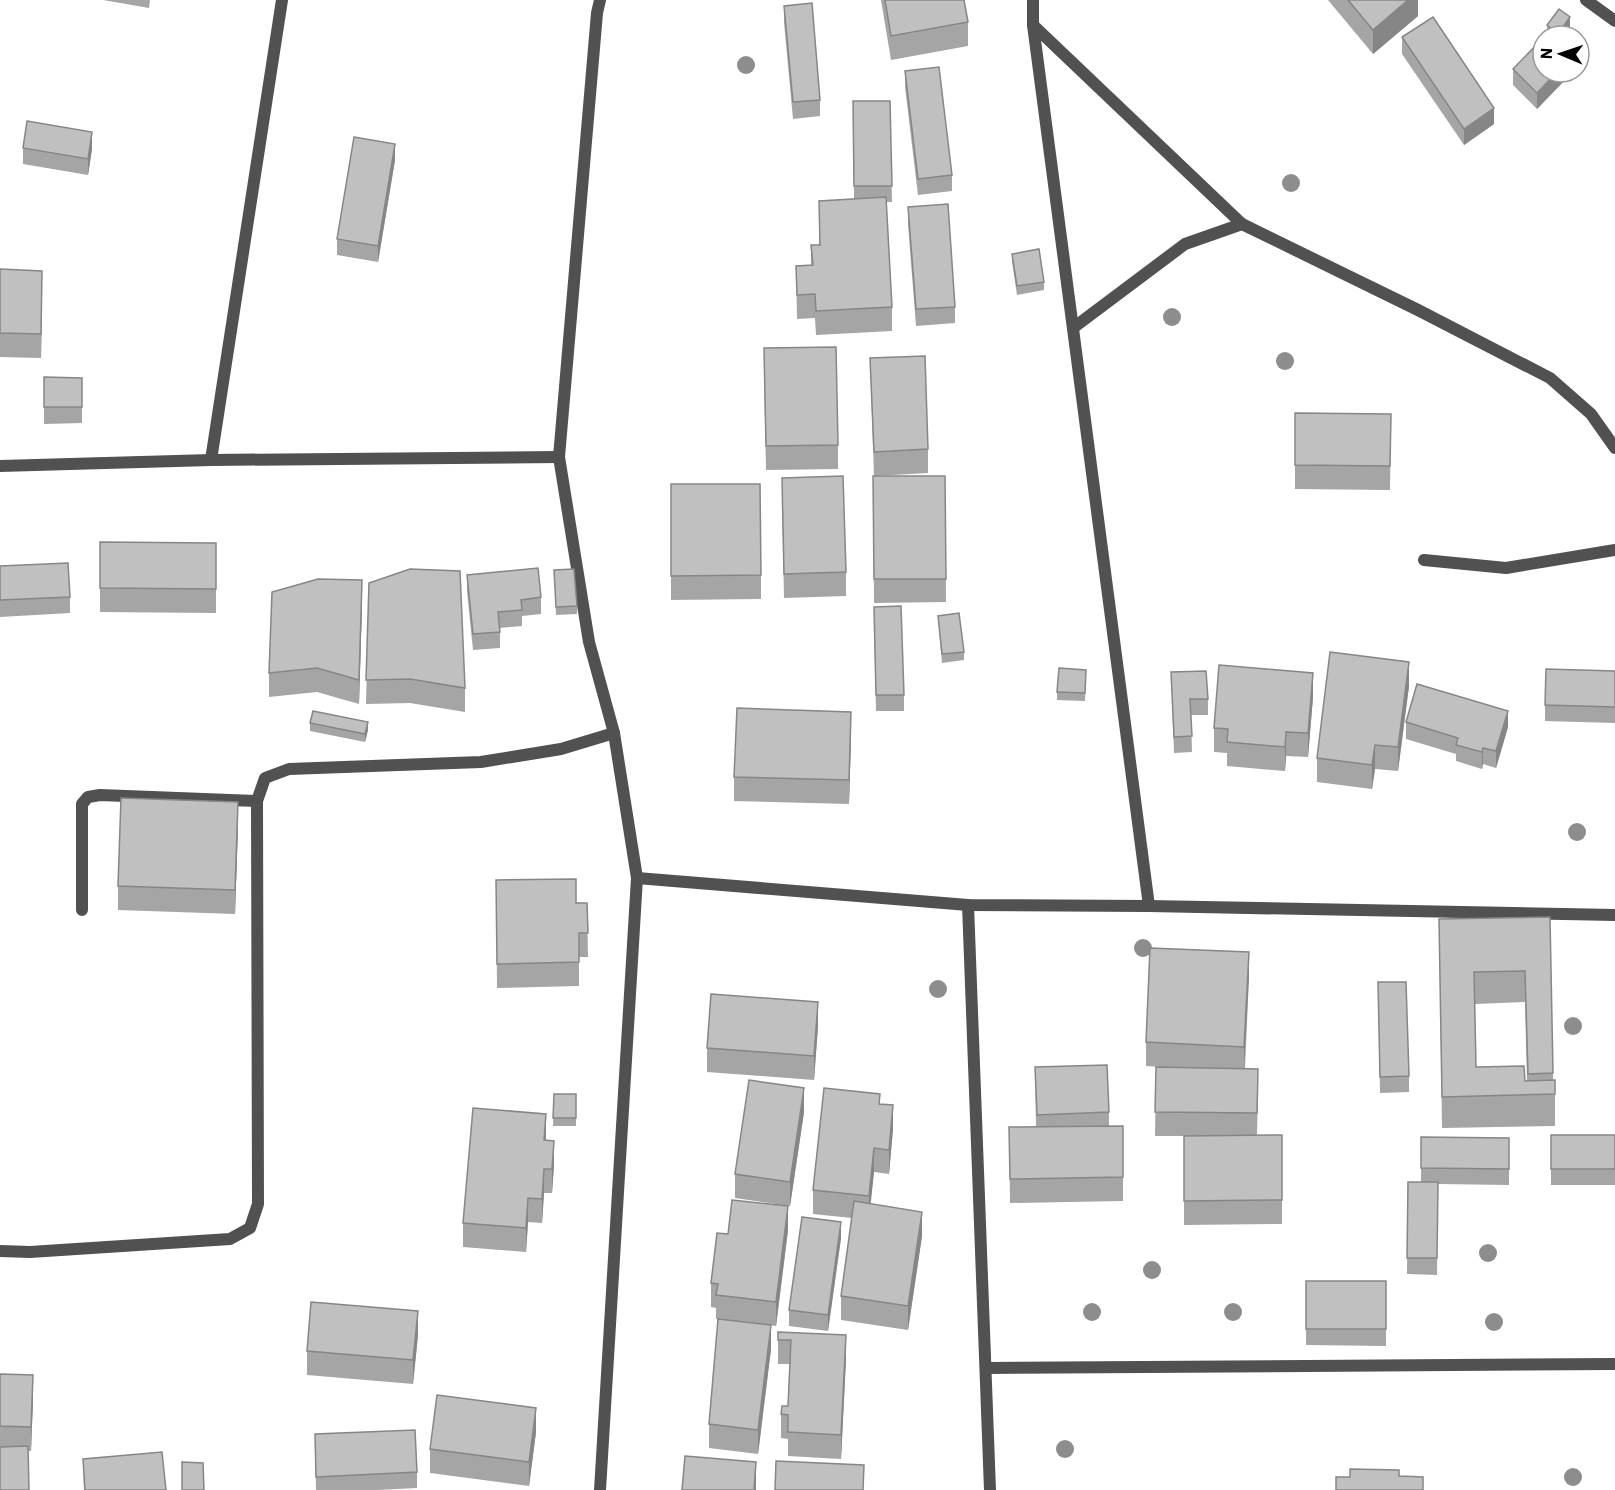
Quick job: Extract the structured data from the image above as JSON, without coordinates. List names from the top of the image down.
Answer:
{
  "north": "left"
}
